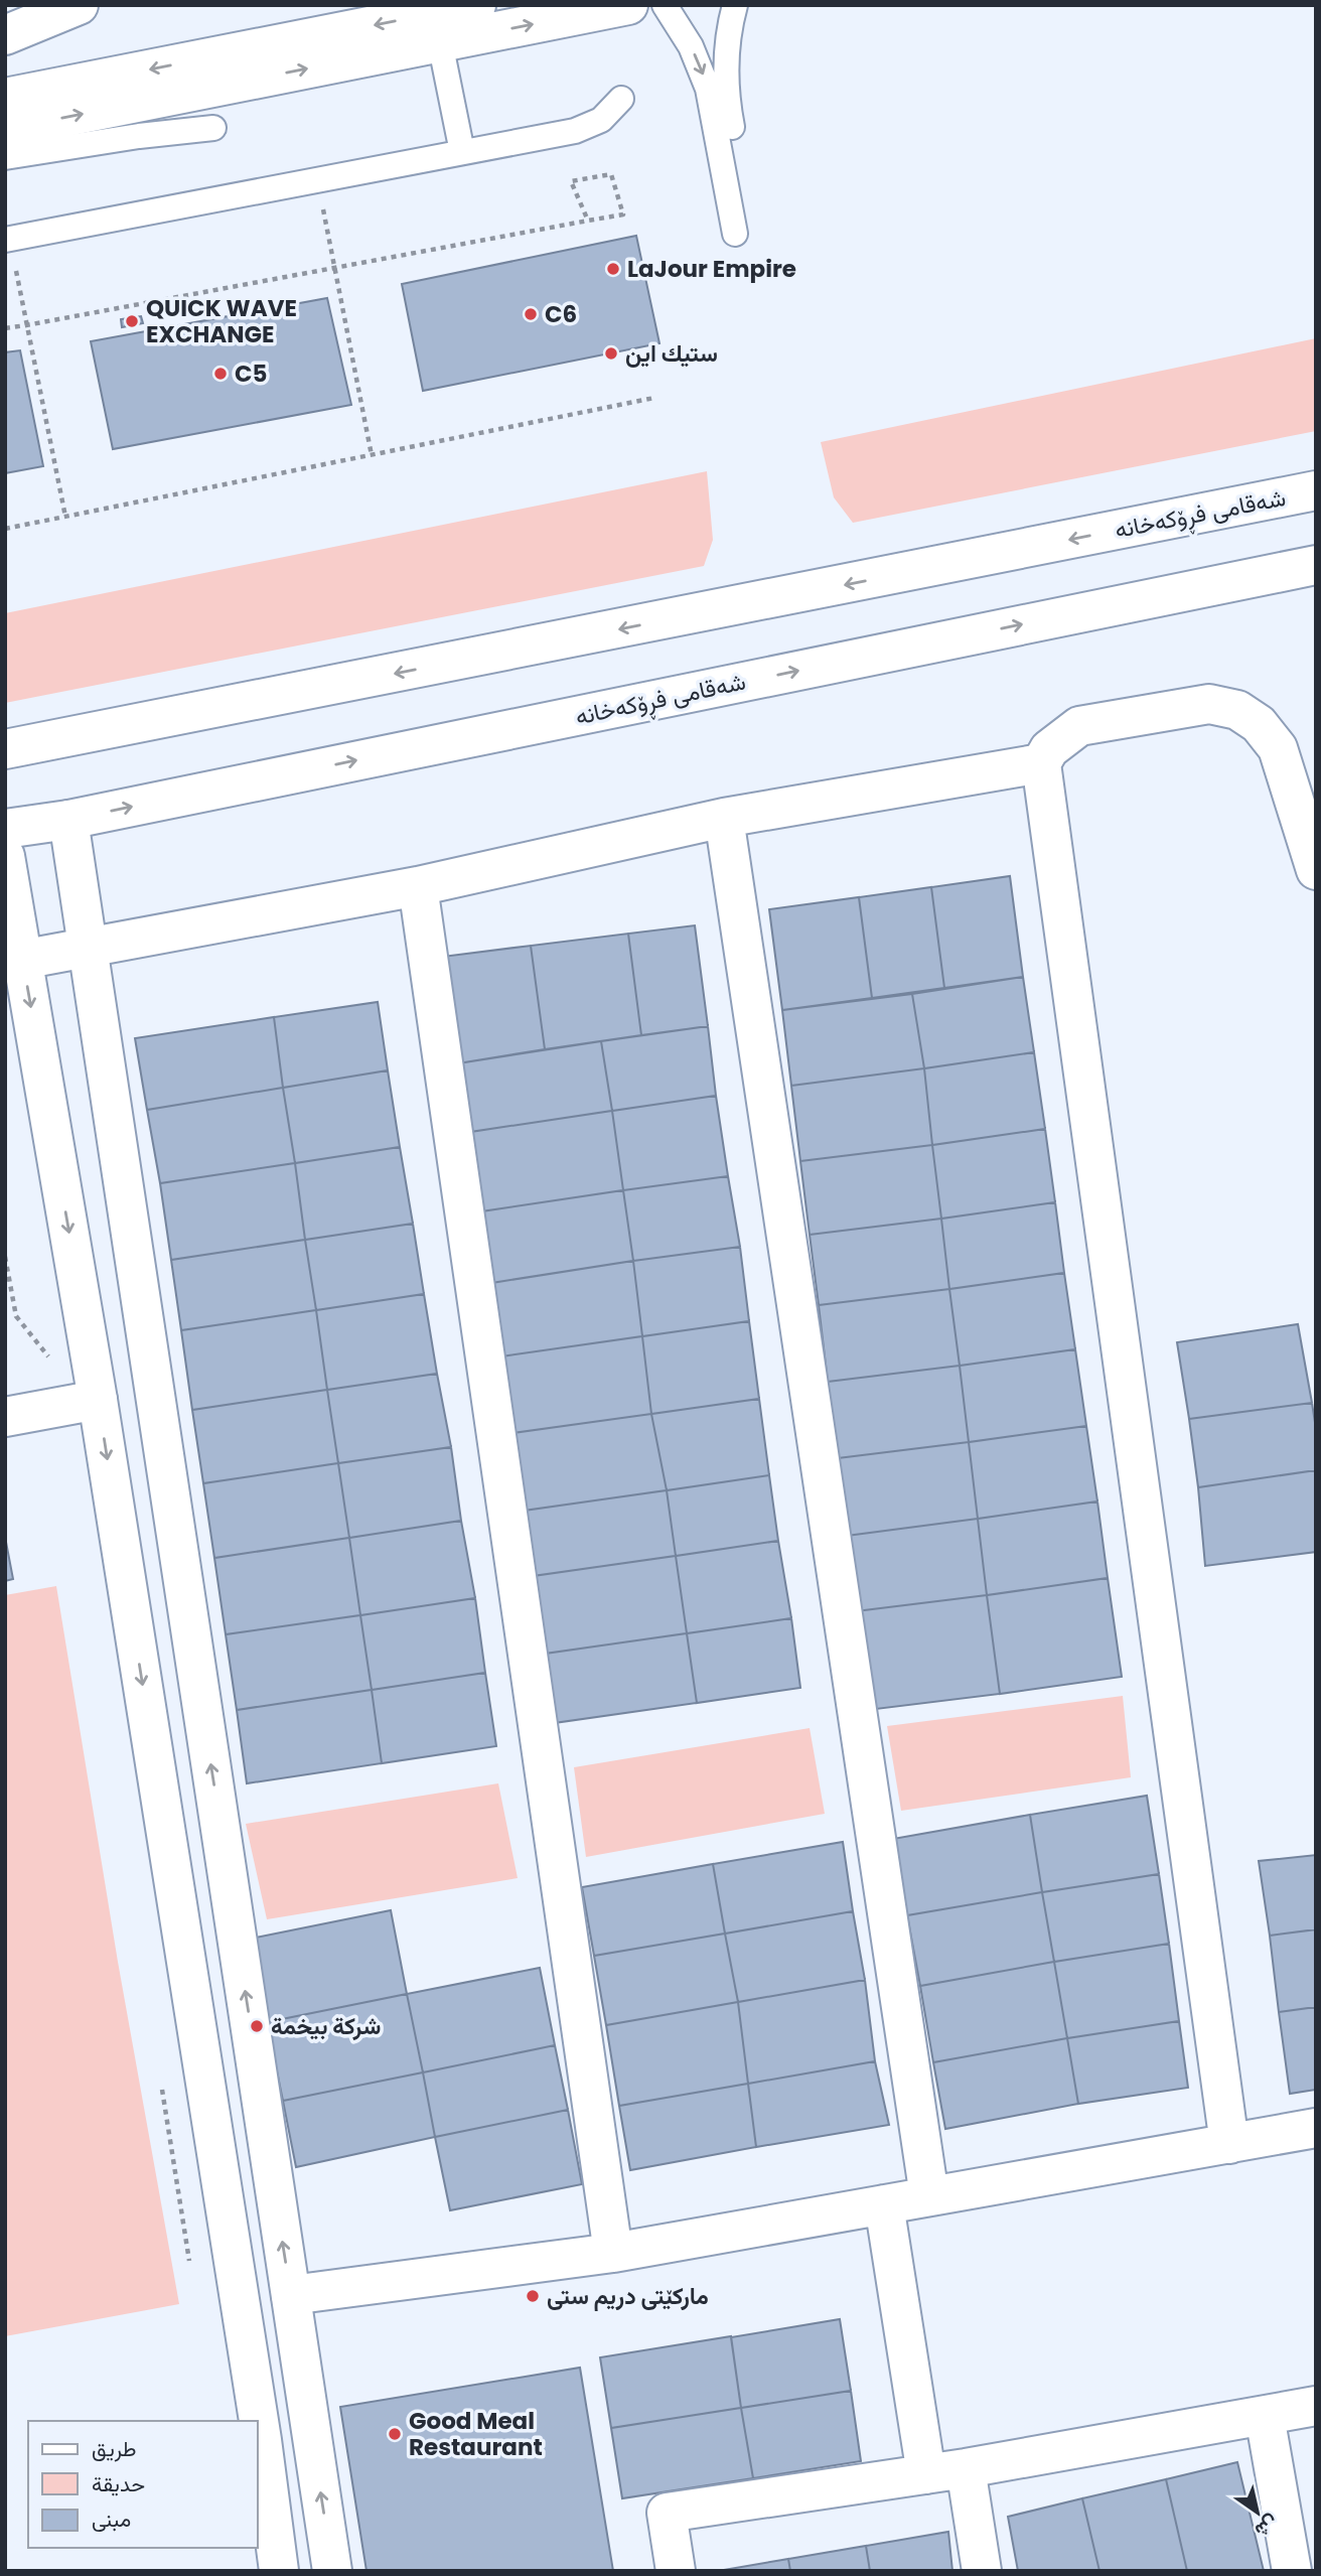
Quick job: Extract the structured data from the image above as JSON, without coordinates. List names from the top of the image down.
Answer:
{
  "streets": {
    "street": ["شەقامی فڕۆکەخانە"]
  },
  "places": [
    "LaJour Empire",
    "C6",
    "QUICK WAVE EXCHANGE",
    "ستیك این",
    "C5",
    "شركة بيخمة",
    "مارکێتی دریم ستی",
    "Good Meal Restaurant"
  ],
  "legend": ["طريق", "حديقة", "مبنى"],
  "north": "bottom right"
}
